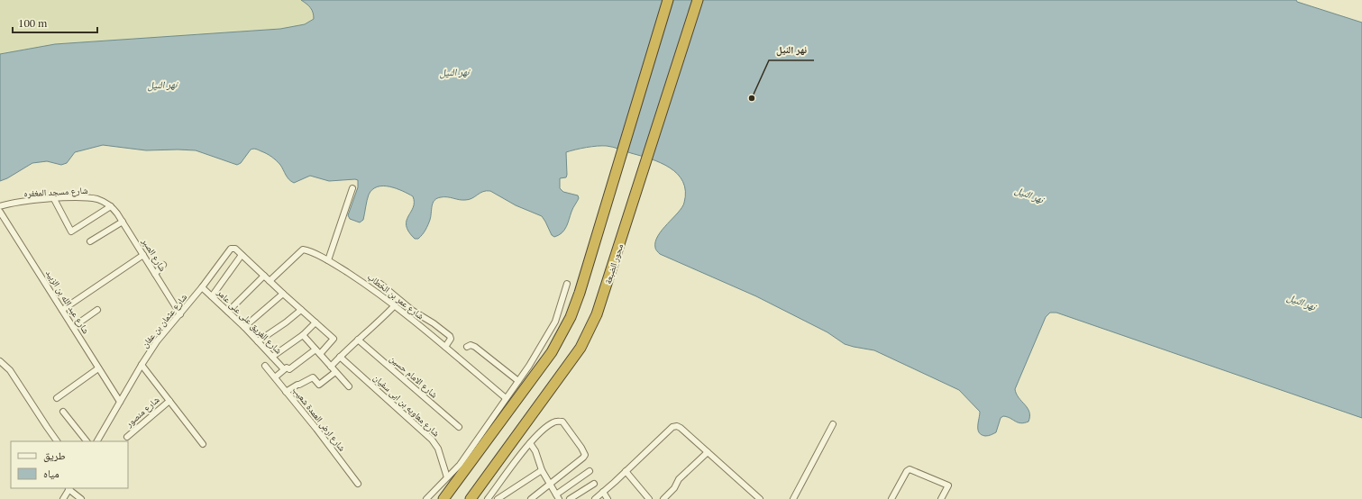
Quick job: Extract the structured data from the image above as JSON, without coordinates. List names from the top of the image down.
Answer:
{
  "streets": {
    "highway": ["محور الضبعة"],
    "street": [
      "شارع مسجد المغفره",
      "شارع الصبر",
      "شارع عمر بن الخطاب",
      "شارع عبد الله بن الزبيد",
      "شارع عثمان بن عفان",
      "شارع الغريق على على عامر",
      "شارع الامام حسين",
      "شارع معاويه بن ابى سفيان",
      "شارع منصور",
      "شارع ارض العمدة شعيب"
    ]
  },
  "crossings": [
    ["شارع مسجد المغفره", "شارع الصبر"],
    ["شارع الصبر", "شارع عثمان بن عفان"],
    ["شارع عبد الله بن الزبيد", "شارع عثمان بن عفان"],
    ["شارع عثمان بن عفان", "شارع الغريق على على عامر"]
  ],
  "water": ["نهر النيل"],
  "places": ["نهر النيل"],
  "legend": ["طريق", "مياه"],
  "scale_bar": "100 m"
}
